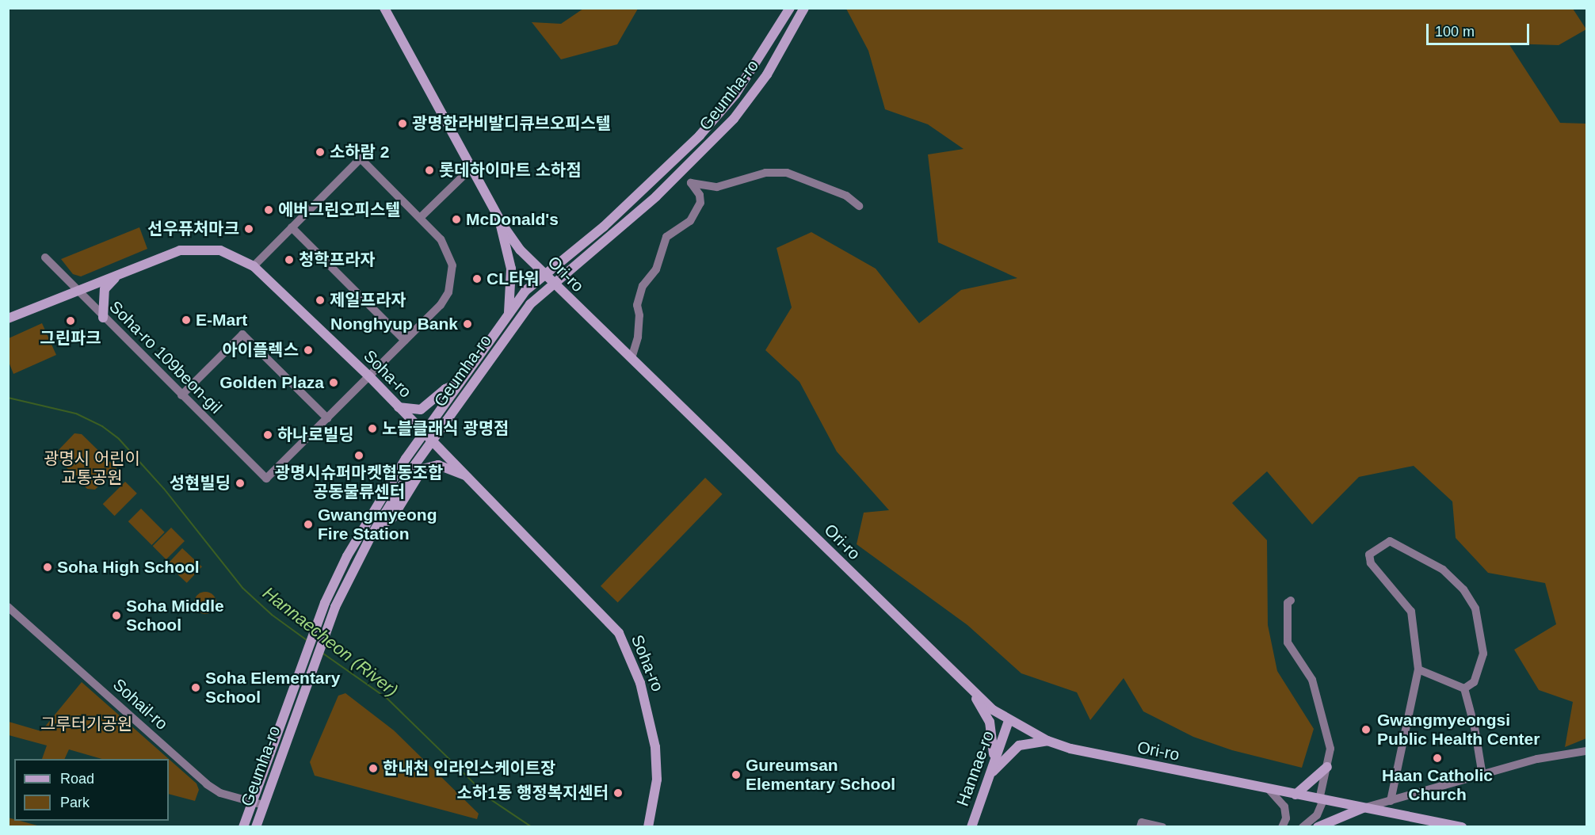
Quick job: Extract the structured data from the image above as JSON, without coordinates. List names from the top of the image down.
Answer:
{
  "streets": {
    "main road": [
      "Geumha-ro",
      "Ori-ro",
      "Soha-ro",
      "Hannae-ro"
    ],
    "street": ["Soha-ro 109beon-gil", "Sohail-ro"]
  },
  "crossings": [
    ["Geumha-ro", "Ori-ro"],
    ["Geumha-ro", "Soha-ro"],
    ["Geumha-ro", "Sohail-ro"],
    ["Ori-ro", "Hannae-ro"],
    ["Soha-ro 109beon-gil", "Soha-ro"]
  ],
  "water": ["Hannaecheon (River)"],
  "parks": ["광명시 어린이 교통공원", "그루터기공원"],
  "places": [
    "광명한라비발디큐브오피스텔",
    "소하람 2",
    "롯데하이마트 소하점",
    "에버그린오피스텔",
    "McDonald's",
    "선우퓨처마크",
    "청학프라자",
    "CL타워",
    "제일프라자",
    "E-Mart",
    "그린파크",
    "Nonghyup Bank",
    "아이플렉스",
    "Golden Plaza",
    "노블클래식 광명점",
    "하나로빌딩",
    "광명시슈퍼마켓협동조합 공동물류센터",
    "성현빌딩",
    "Gwangmyeong Fire Station",
    "Soha High School",
    "Soha Middle School",
    "Soha Elementary School",
    "Gwangmyeongsi Public Health Center",
    "Haan Catholic Church",
    "한내천 인라인스케이트장",
    "Gureumsan Elementary School",
    "소하1동 행정복지센터"
  ],
  "legend": ["Road", "Park"],
  "scale_bar": "100 m"
}
